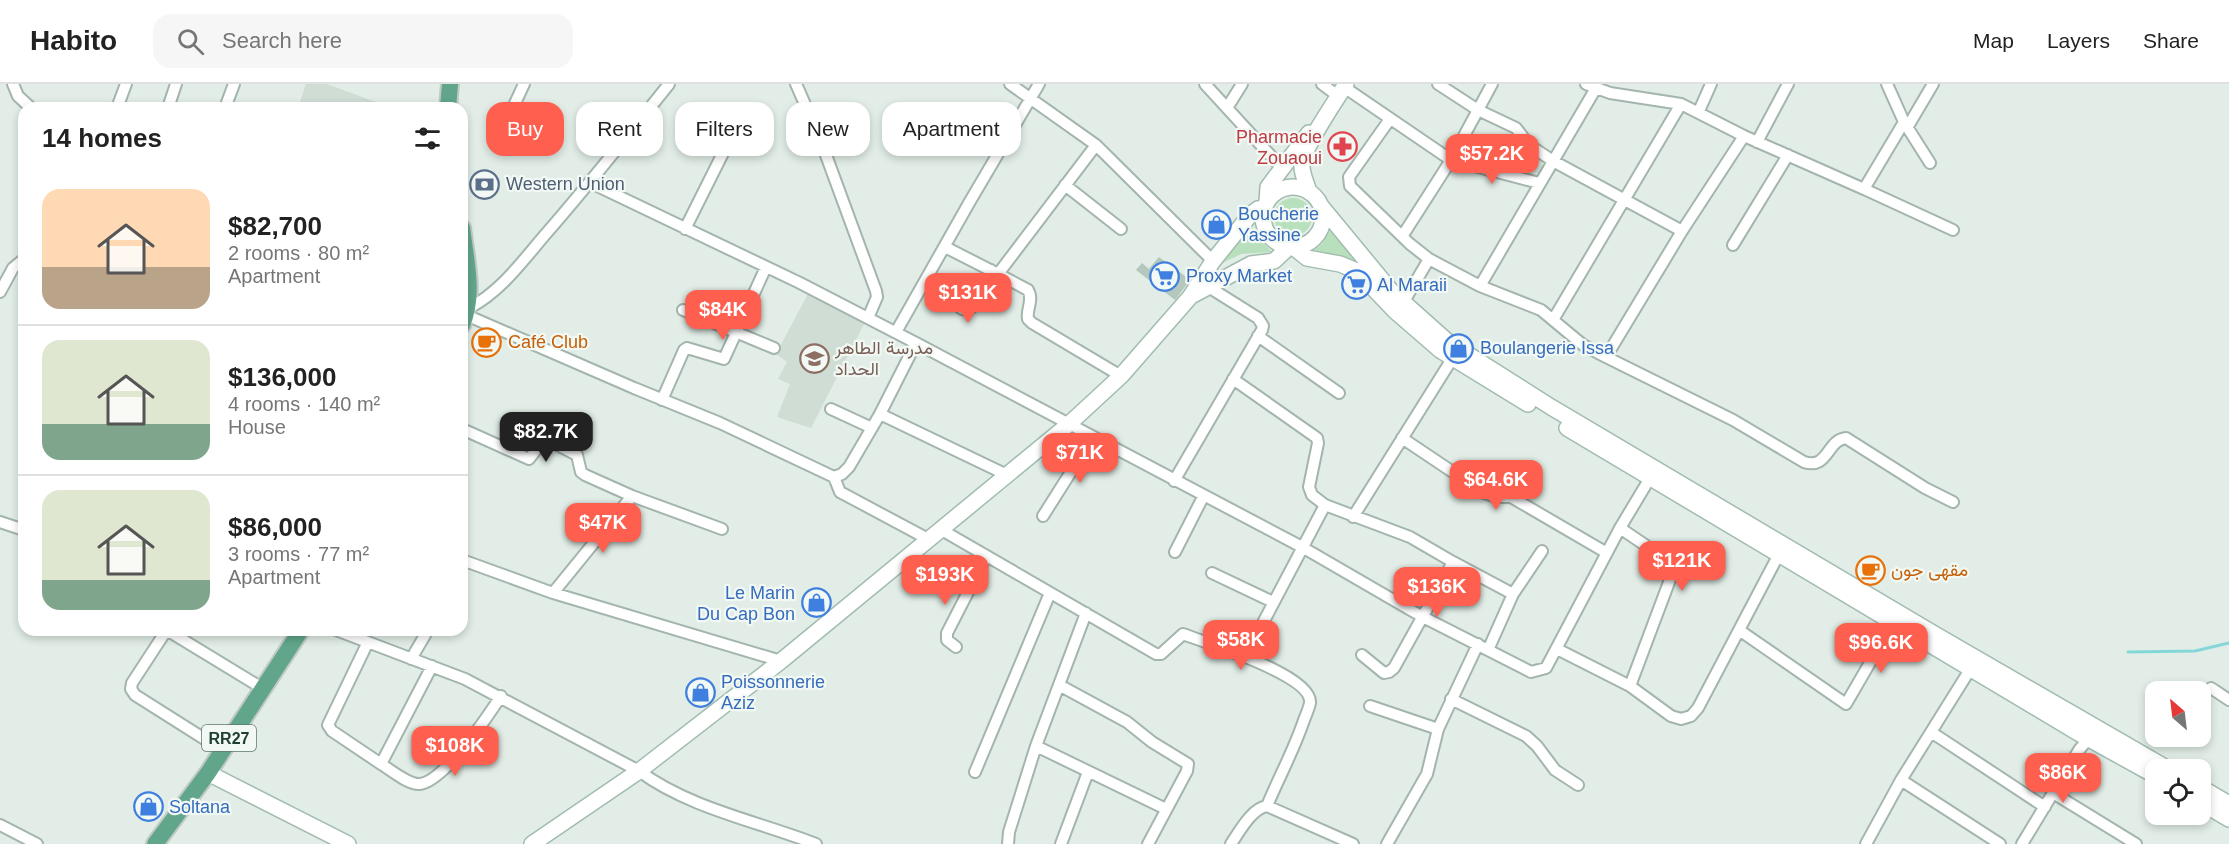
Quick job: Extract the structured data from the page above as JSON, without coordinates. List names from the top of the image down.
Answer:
{
  "streets": {
    "main road": ["RR27"]
  },
  "places": {
    "pharmacy": ["Pharmacie Zouaoui"],
    "bank": ["Western Union"],
    "shop": [
      "Boucherie Yassine",
      "Boulangerie Issa",
      "Le Marin Du Cap Bon",
      "Poissonnerie Aziz",
      "Soltana"
    ],
    "supermarket": ["Proxy Market", "Al Maraii"],
    "cafe": ["Café Club", "مقهى جون"],
    "school or university": ["مدرسة الطاهر الحداد"]
  },
  "north": "top left",
  "page": {
    "header": "Habito",
    "search": "Search here",
    "nav": ["Map", "Layers", "Share"],
    "chip": [
      "Buy",
      "Rent",
      "Filters",
      "New",
      "Apartment"
    ],
    "heading": "14 homes",
    "price": [
      "$57.2K",
      "$131K",
      "$84K",
      "$82.7K",
      "$71K",
      "$64.6K",
      "$47K",
      "$121K",
      "$193K",
      "$136K",
      "$58K",
      "$96.6K",
      "$108K",
      "$86K"
    ],
    "list": [
      {
        "name": "$82,700",
        "note": "2 rooms · 80 m² · Apartment"
      },
      {
        "name": "$136,000",
        "note": "4 rooms · 140 m² · House"
      },
      {
        "name": "$86,000",
        "note": "3 rooms · 77 m² · Apartment"
      }
    ]
  }
}
